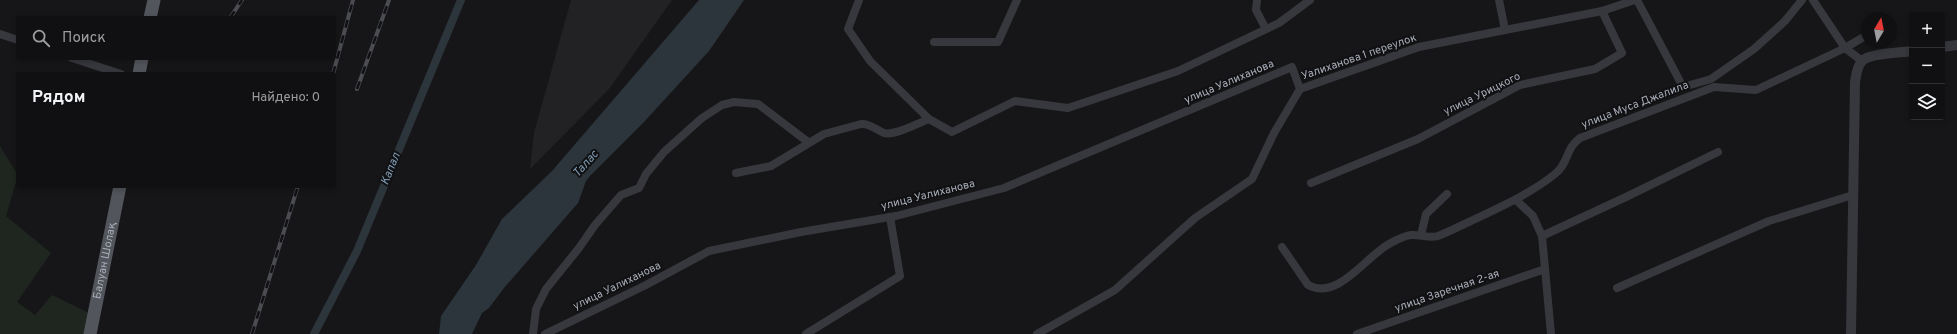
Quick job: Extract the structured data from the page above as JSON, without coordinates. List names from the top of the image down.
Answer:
{
  "streets": {
    "main road": ["Балуан Шолақ"],
    "street": [
      "Уалиханова 1 переулок",
      "улица Уалиханова",
      "улица Урицкого",
      "улица Муса Джалила",
      "улица Заречная 2-ая"
    ]
  },
  "crossings": [
    ["Уалиханова 1 переулок", "улица Уалиханова"]
  ],
  "water": ["Талас", "Капал"],
  "north": "top",
  "page": {
    "map_buttons": ["+", "−"],
    "search": "Поиск",
    "heading": ["Рядом", "Найдено: 0"]
  }
}
